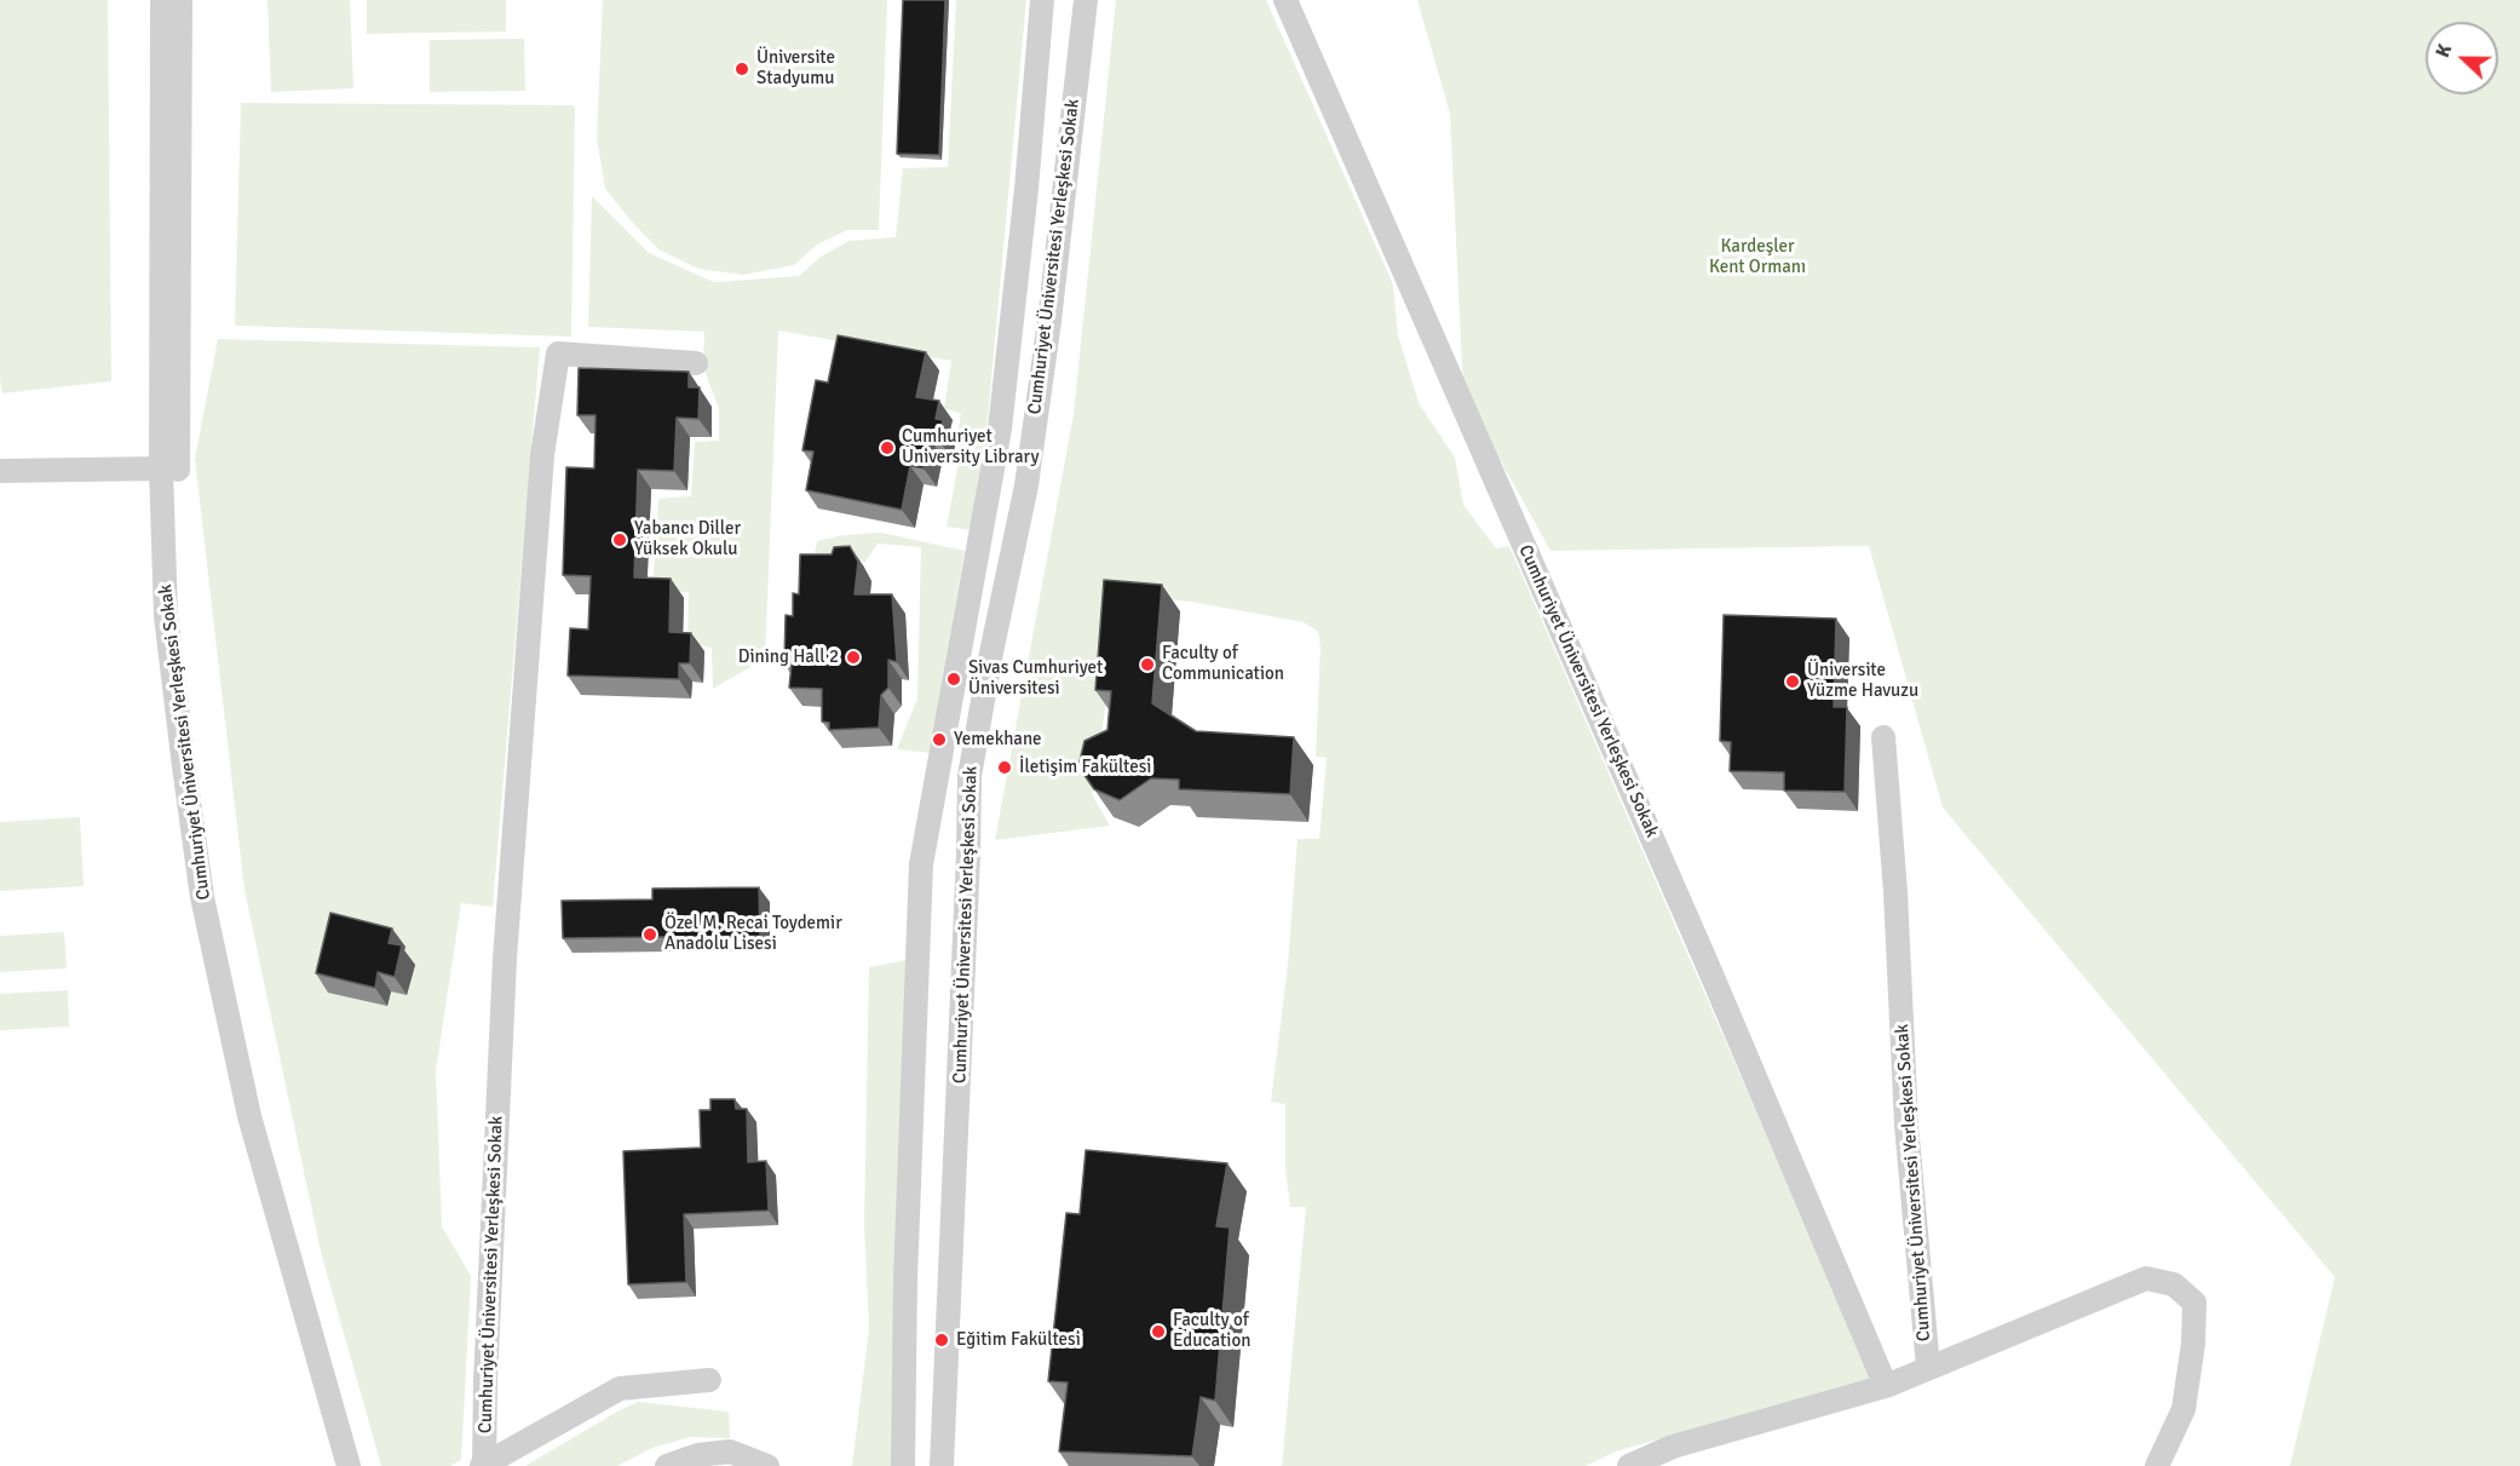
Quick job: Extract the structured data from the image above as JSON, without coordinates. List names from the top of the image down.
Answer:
{
  "streets": {
    "street": ["Cumhuriyet Üniversitesi Yerleşkesi Sokak"]
  },
  "parks": ["Kardeşler Kent Ormanı"],
  "places": [
    "Üniversite Stadyumu",
    "Cumhuriyet University Library",
    "Yabancı Diller Yüksek Okulu",
    "Dining Hall 2",
    "Faculty of Communication",
    "Sivas Cumhuriyet Üniversitesi",
    "Üniversite Yüzme Havuzu",
    "Yemekhane",
    "İletişim Fakültesi",
    "Özel M. Recai Toydemir Anadolu Lisesi",
    "Faculty of Education",
    "Eğitim Fakültesi"
  ],
  "north": "left"
}
